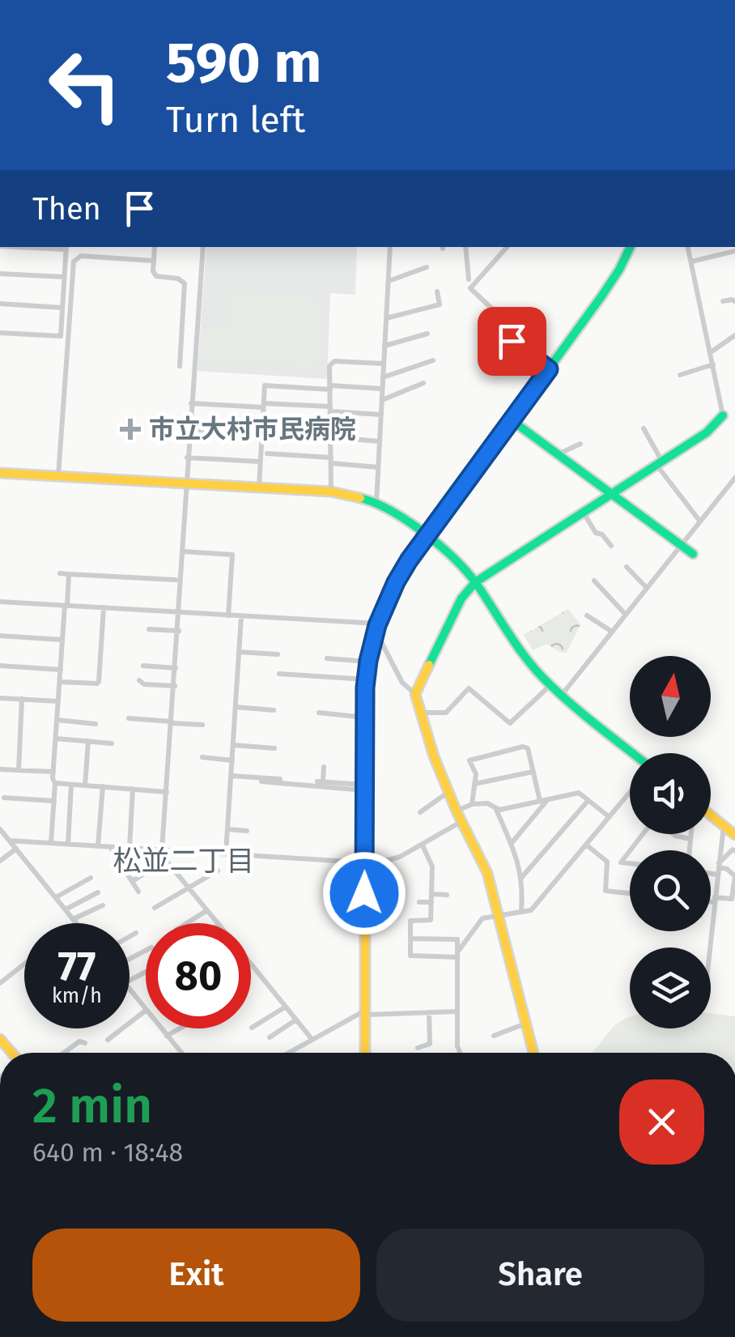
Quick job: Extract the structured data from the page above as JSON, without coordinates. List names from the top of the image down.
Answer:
{
  "districts": ["松並二丁目"],
  "places": {
    "health": ["市立大村市民病院"]
  },
  "north": "top",
  "page": {
    "turn": ["590 m", "Turn left"],
    "then": "Then",
    "speed": "77 km/h",
    "limit": "80",
    "heading": ["2 min", "640 m · 18:48"],
    "buttons": ["Exit", "Share"]
  }
}
